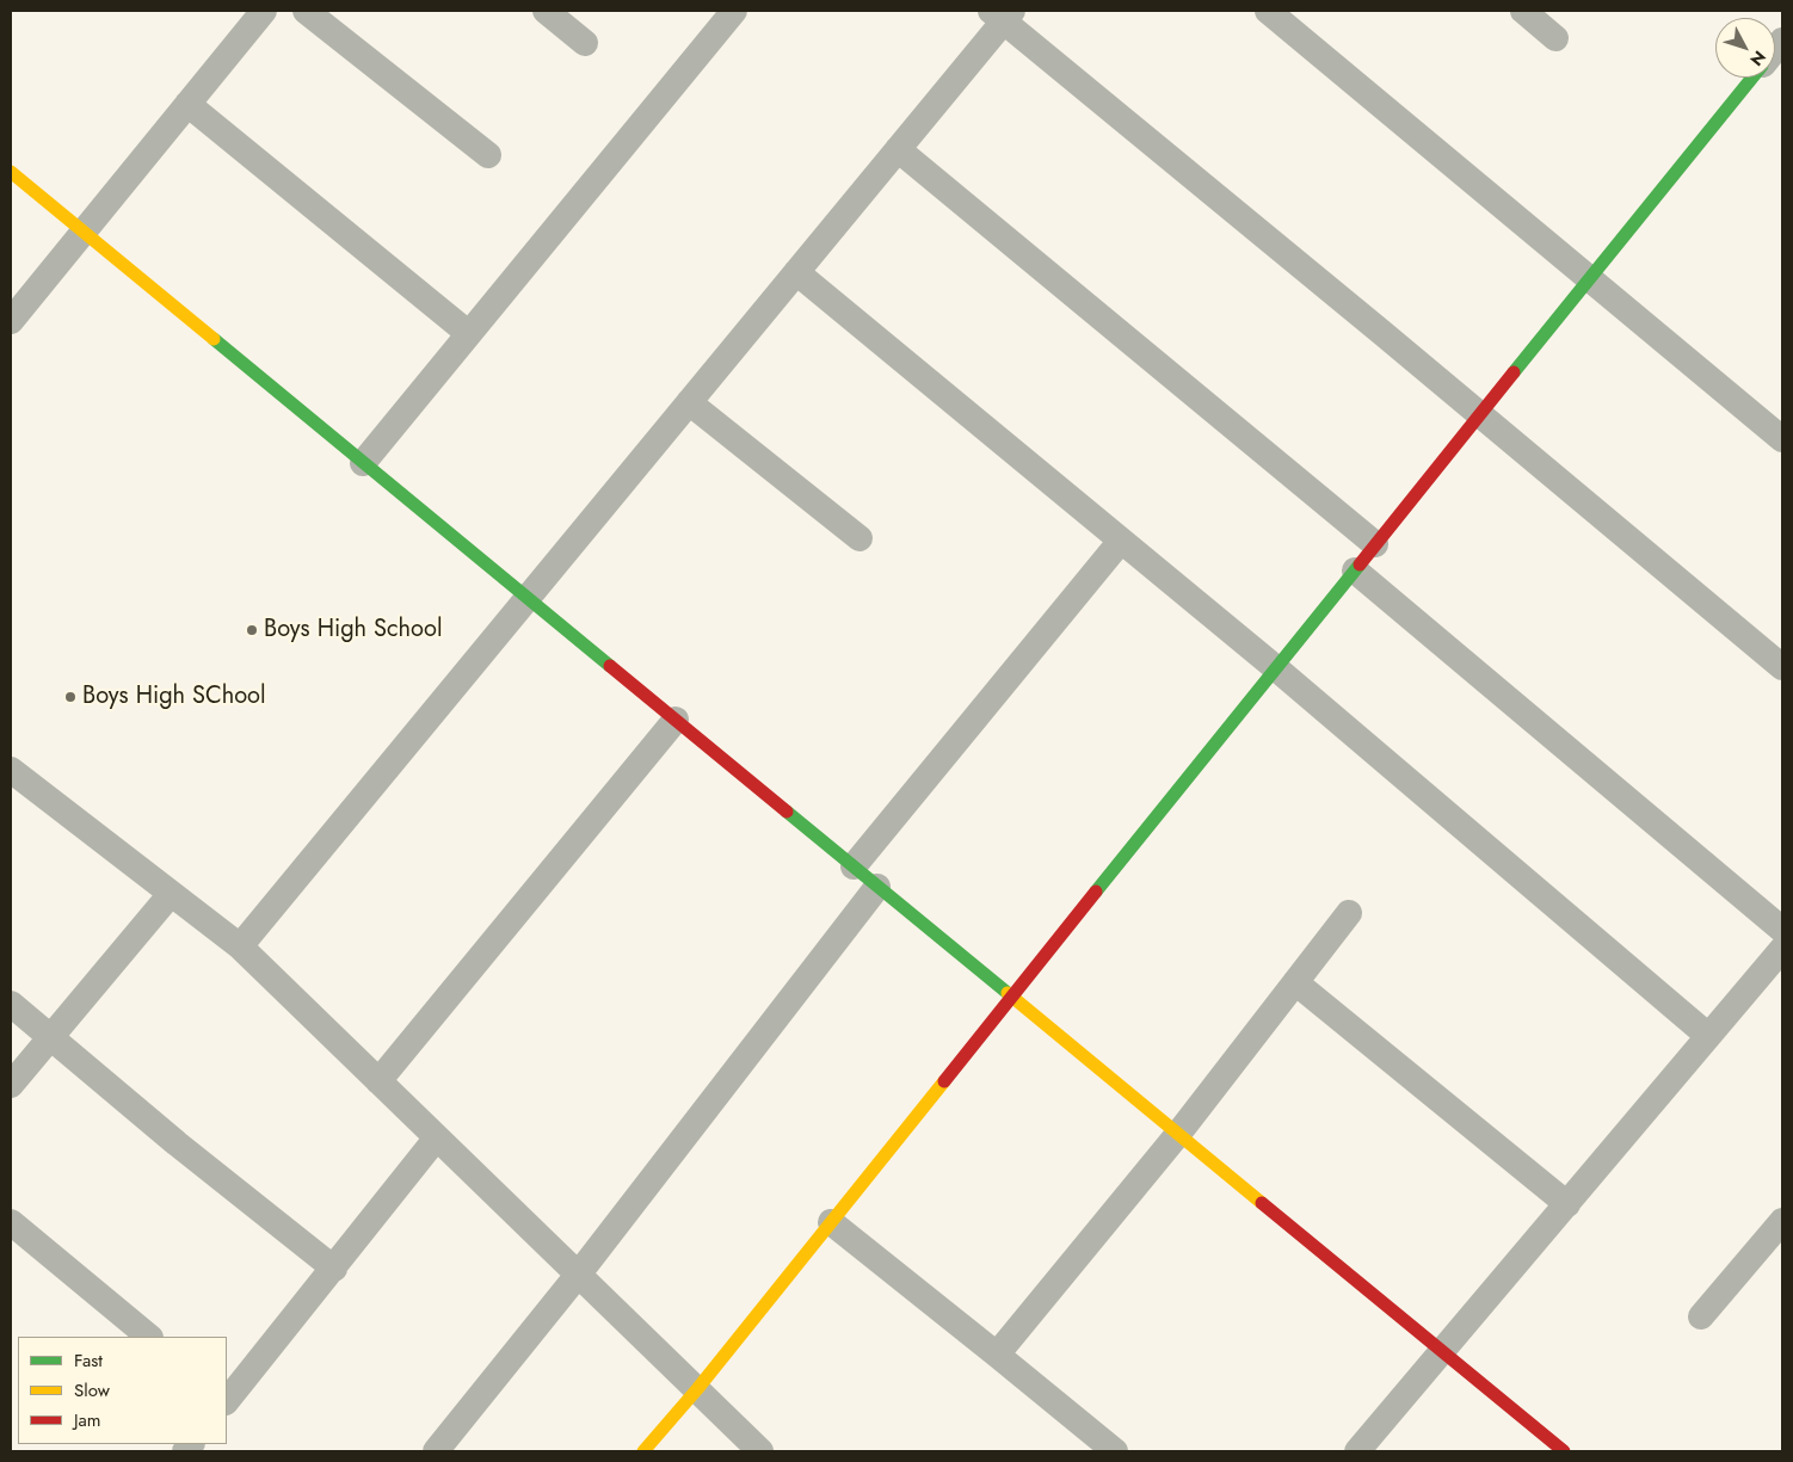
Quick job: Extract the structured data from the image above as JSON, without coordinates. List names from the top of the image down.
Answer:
{
  "places": ["Boys High School", "Boys High SChool"],
  "legend": ["Fast", "Slow", "Jam"],
  "north": "bottom right"
}
